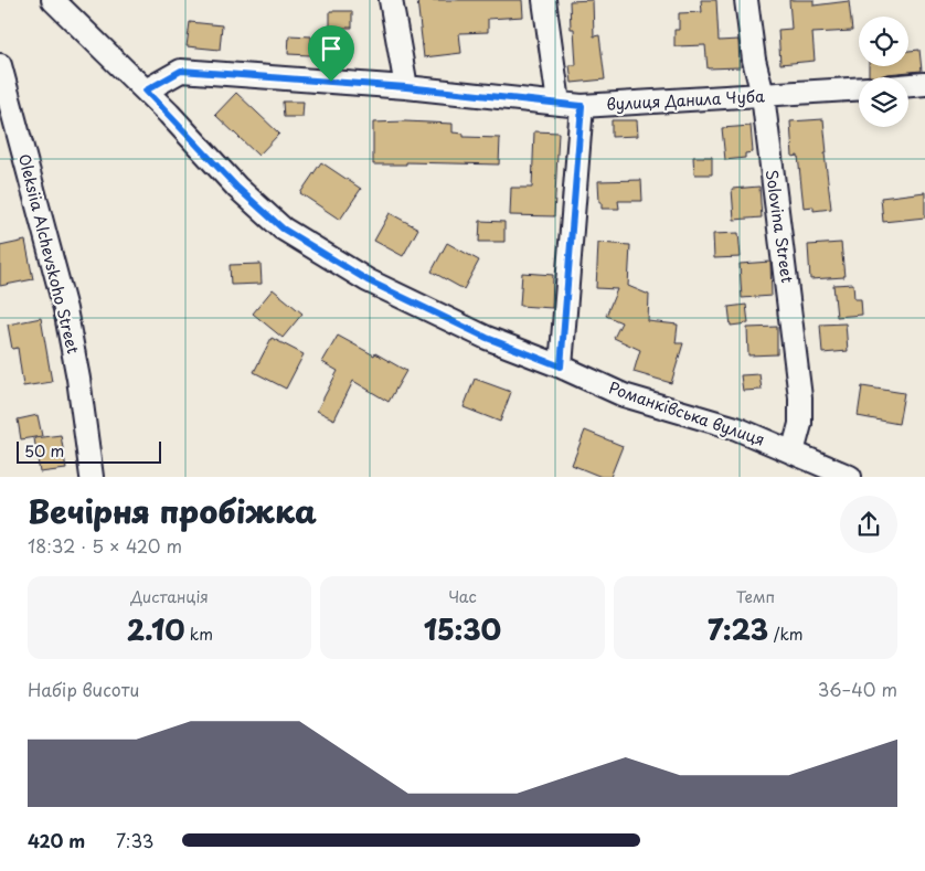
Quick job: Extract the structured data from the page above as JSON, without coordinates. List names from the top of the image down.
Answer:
{
  "streets": {
    "street": [
      "вулиця Данила Чуба",
      "Solovina Street",
      "Oleksiia Alchevskoho Street",
      "Романківська вулиця"
    ]
  },
  "crossings": [
    ["вулиця Данила Чуба", "Solovina Street"],
    ["вулиця Данила Чуба", "Романківська вулиця"],
    ["Solovina Street", "Романківська вулиця"]
  ],
  "scale_bar": "50 m",
  "page": {
    "scale": "50 m",
    "heading": ["Вечірня пробіжка", "18:32 · 5 × 420 m"],
    "stats": [
      ["Дистанція", "2.10 km"],
      ["Час", "15:30"],
      ["Темп", "7:23 /km"]
    ],
    "chart": ["Набір висоти", "36–40 m"],
    "list": [
      {
        "name": "420 m",
        "note": "7:33"
      }
    ]
  }
}
